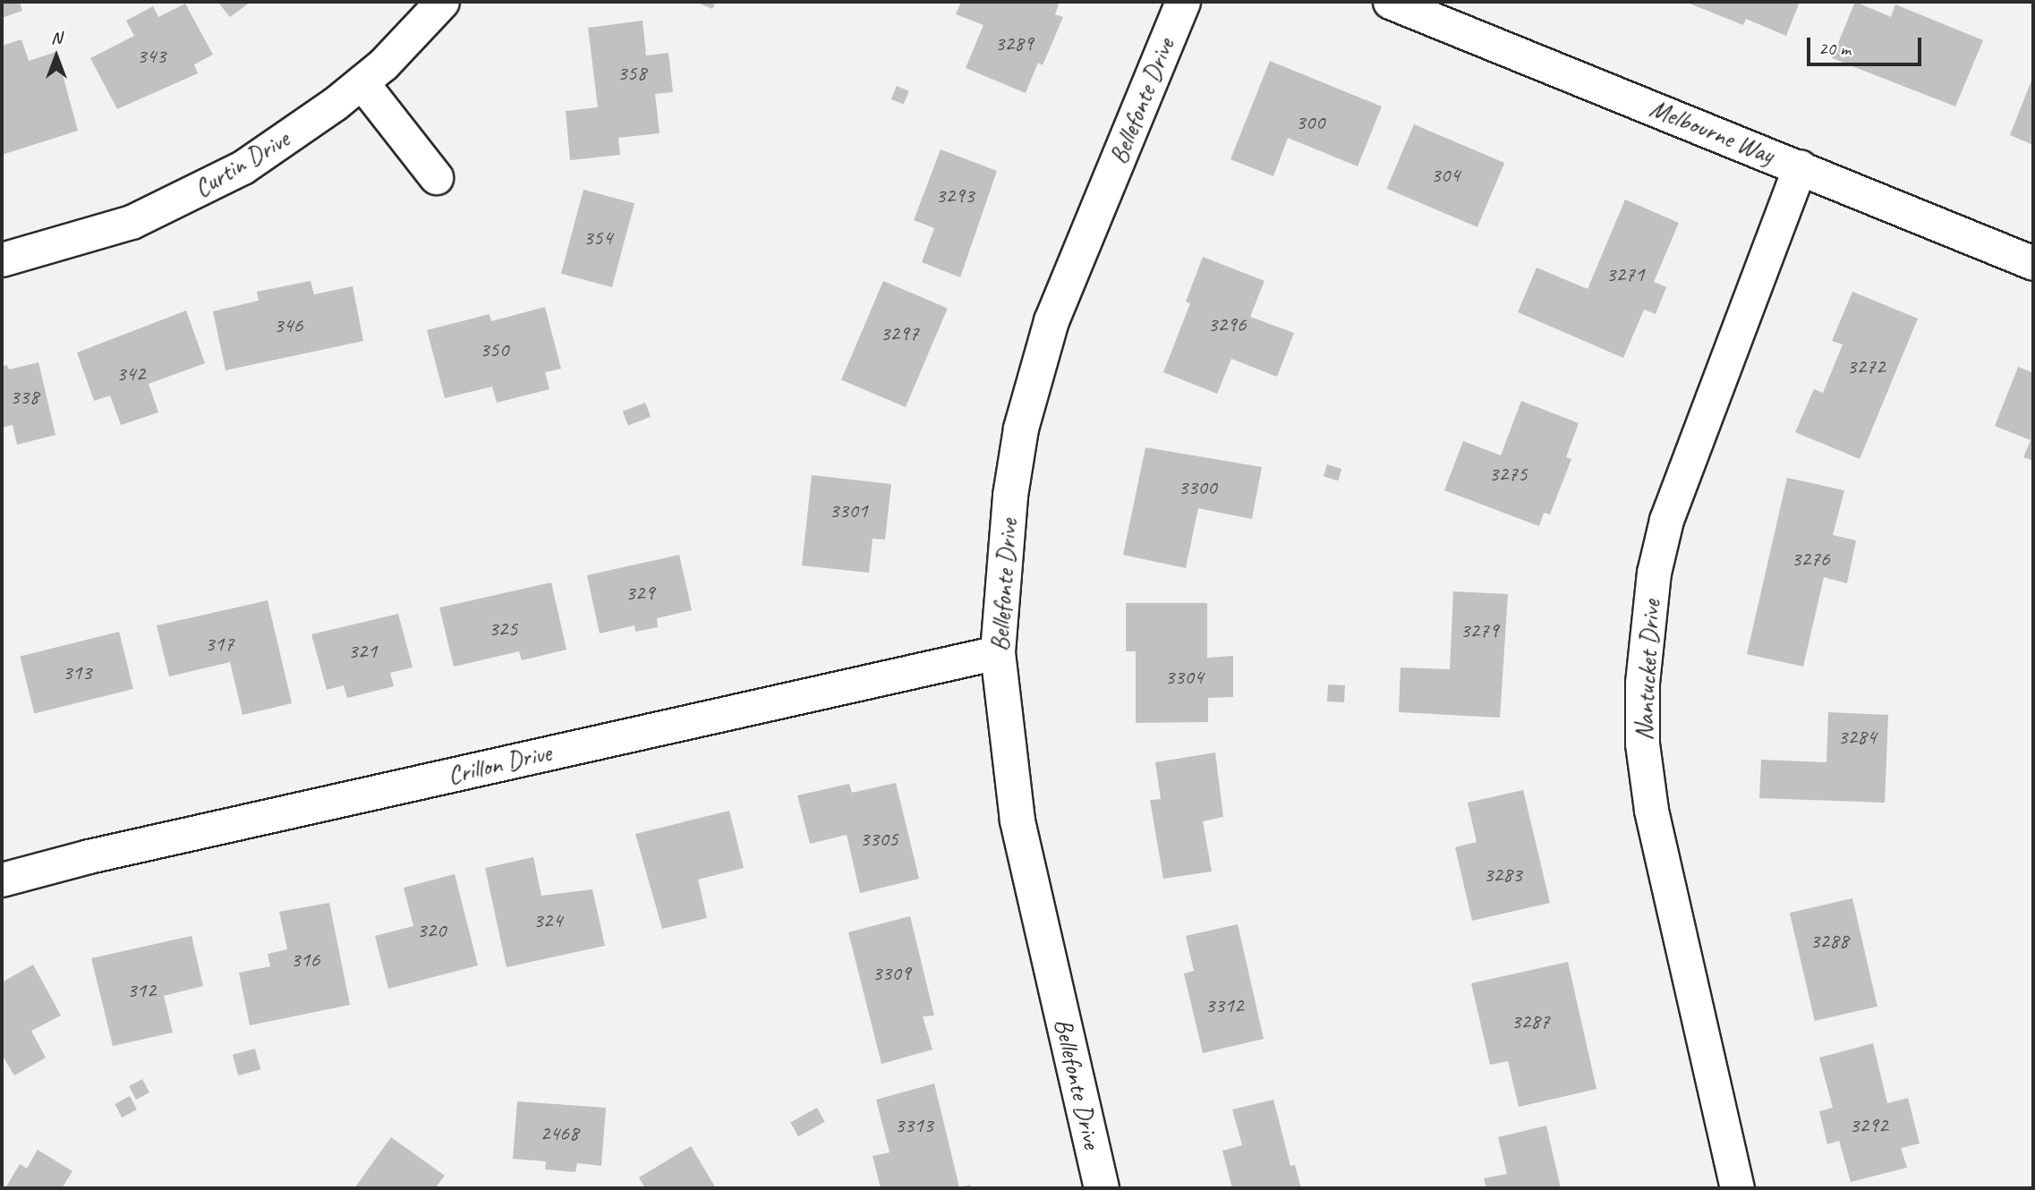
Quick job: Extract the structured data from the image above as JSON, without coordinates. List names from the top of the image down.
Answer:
{
  "streets": {
    "street": [
      "Bellefonte Drive",
      "Melbourne Way",
      "Curtin Drive",
      "Nantucket Drive",
      "Crillon Drive"
    ]
  },
  "crossings": [
    ["Bellefonte Drive", "Crillon Drive"],
    ["Melbourne Way", "Nantucket Drive"]
  ],
  "house_numbers": [
    "3289",
    "343",
    "358",
    "300",
    "304",
    "3293",
    "354",
    "3271",
    "3296",
    "346",
    "3297",
    "350",
    "3272",
    "342",
    "338",
    "3275",
    "3300",
    "3301",
    "3276",
    "329",
    "325",
    "3279",
    "317",
    "321",
    "313",
    "3304",
    "3284",
    "3305",
    "3283",
    "324",
    "320",
    "3288",
    "316",
    "3309",
    "312",
    "3312",
    "3287",
    "3313",
    "3292",
    "2468"
  ],
  "scale_bar": "20 m",
  "north": "top"
}
